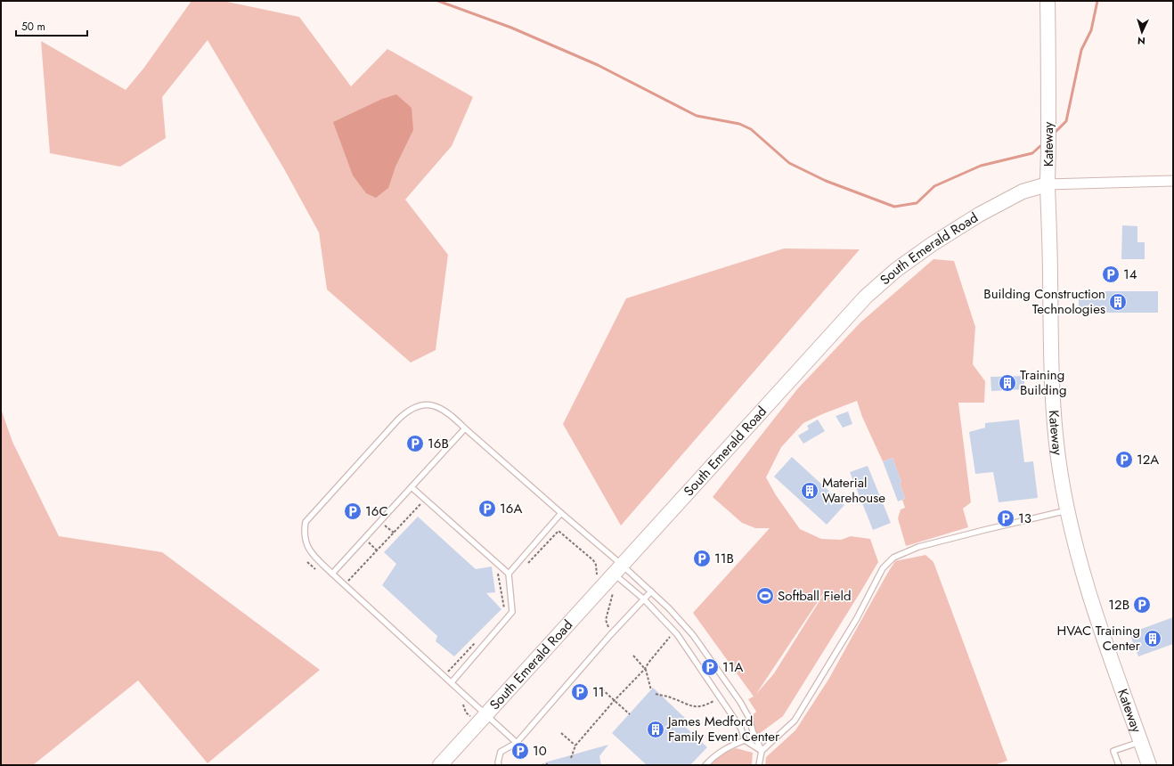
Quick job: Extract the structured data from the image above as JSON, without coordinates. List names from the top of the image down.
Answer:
{
  "streets": {
    "street": ["Kateway", "South Emerald Road"]
  },
  "crossings": [
    ["Kateway", "South Emerald Road"]
  ],
  "places": {
    "parking": [
      "14",
      "16B",
      "12A",
      "16A",
      "16C",
      "13",
      "11B",
      "12B",
      "11A",
      "11",
      "10"
    ],
    "building": [
      "Building Construction Technologies",
      "Training Building",
      "Material Warehouse",
      "HVAC Training Center",
      "James Medford Family Event Center"
    ],
    "sports": ["Softball Field"]
  },
  "scale_bar": "50 m",
  "north": "bottom"
}
